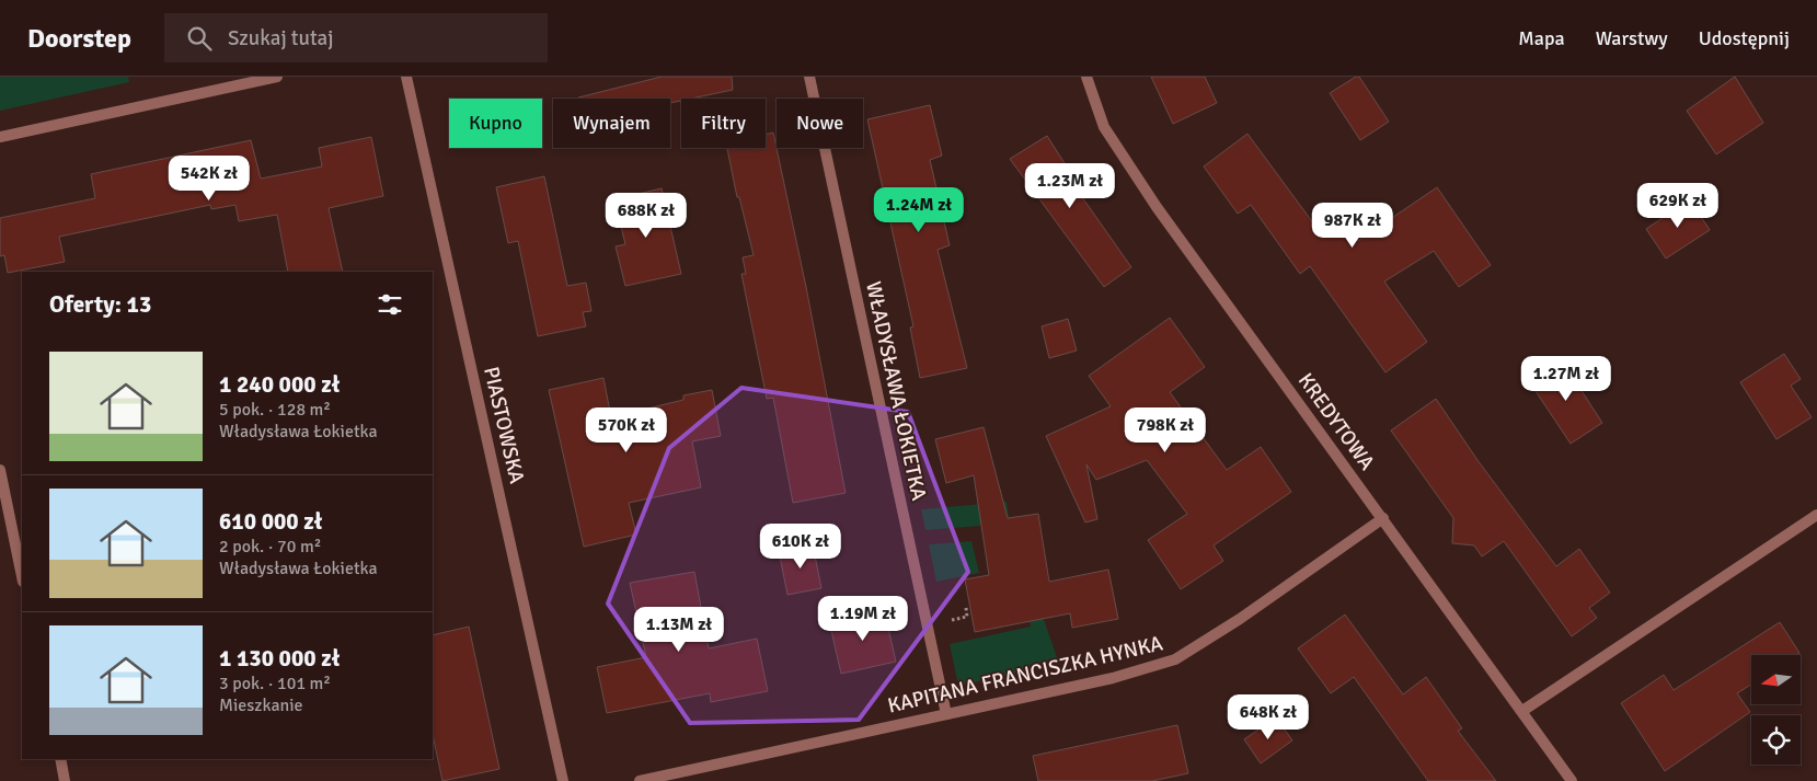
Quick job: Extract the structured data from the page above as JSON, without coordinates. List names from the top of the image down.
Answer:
{
  "streets": {
    "street": [
      "WŁADYSŁAWA ŁOKIETKA",
      "KREDYTOWA",
      "PIASTOWSKA",
      "KAPITANA FRANCISZKA HYNKA"
    ]
  },
  "crossings": [
    ["WŁADYSŁAWA ŁOKIETKA", "KAPITANA FRANCISZKA HYNKA"],
    ["KREDYTOWA", "KAPITANA FRANCISZKA HYNKA"]
  ],
  "north": "left",
  "page": {
    "header": "Doorstep",
    "search": "Szukaj tutaj",
    "nav": ["Mapa", "Warstwy", "Udostępnij"],
    "chip": [
      "Kupno",
      "Wynajem",
      "Filtry",
      "Nowe"
    ],
    "price": [
      "542K zł",
      "1.23M zł",
      "629K zł",
      "1.24M zł",
      "688K zł",
      "987K zł",
      "1.27M zł",
      "570K zł",
      "798K zł",
      "610K zł",
      "1.19M zł",
      "1.13M zł",
      "648K zł"
    ],
    "heading": "Oferty: 13",
    "list": [
      {
        "name": "1 240 000 zł",
        "note": "5 pok. · 128 m² · Władysława Łokietka"
      },
      {
        "name": "610 000 zł",
        "note": "2 pok. · 70 m² · Władysława Łokietka"
      },
      {
        "name": "1 130 000 zł",
        "note": "3 pok. · 101 m² · Mieszkanie"
      }
    ]
  }
}
